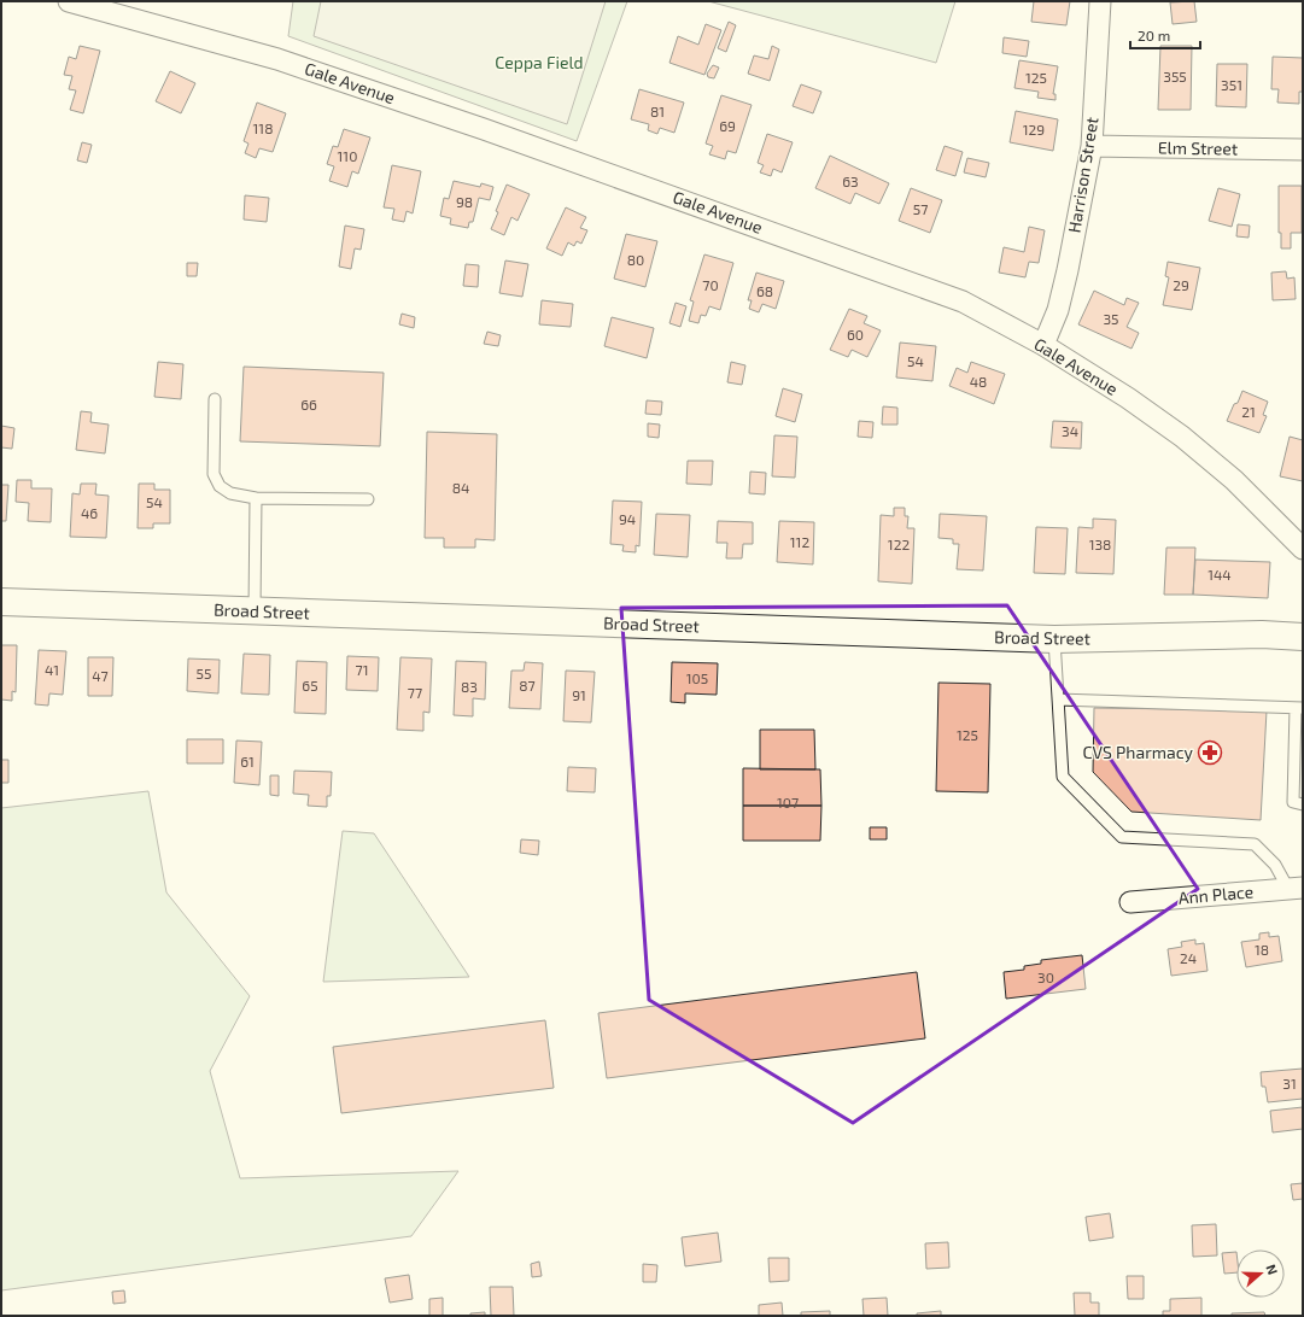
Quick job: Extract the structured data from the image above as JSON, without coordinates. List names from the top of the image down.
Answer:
{
  "streets": {
    "main road": ["Broad Street"],
    "street": [
      "Gale Avenue",
      "Elm Street",
      "Harrison Street",
      "Ann Place"
    ]
  },
  "crossings": [
    ["Gale Avenue", "Harrison Street"],
    ["Elm Street", "Harrison Street"]
  ],
  "parks": ["Ceppa Field"],
  "places": {
    "pharmacy": ["CVS Pharmacy"]
  },
  "house_numbers": [
    "355",
    "125",
    "351",
    "81",
    "69",
    "118",
    "129",
    "110",
    "63",
    "98",
    "57",
    "80",
    "70",
    "29",
    "68",
    "35",
    "60",
    "54",
    "48",
    "66",
    "21",
    "34",
    "84",
    "54",
    "46",
    "94",
    "112",
    "122",
    "138",
    "144",
    "41",
    "71",
    "55",
    "47",
    "105",
    "65",
    "87",
    "83",
    "77",
    "91",
    "125",
    "61",
    "107",
    "18",
    "24",
    "30",
    "31"
  ],
  "scale_bar": "20 m",
  "north": "right"
}
